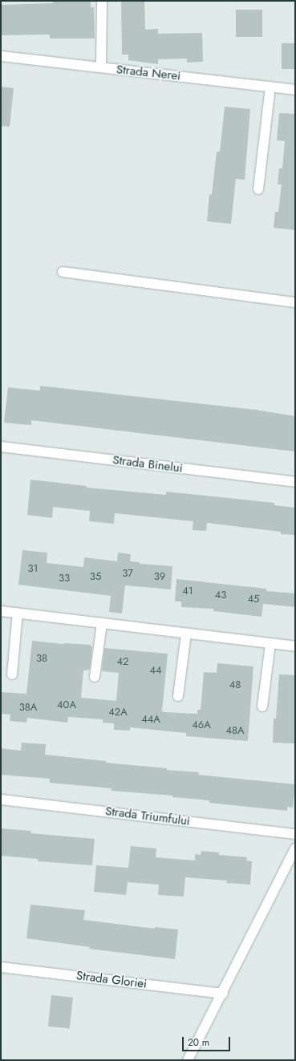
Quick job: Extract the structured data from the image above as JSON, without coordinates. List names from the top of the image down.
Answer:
{
  "streets": {
    "street": [
      "Strada Nerei",
      "Strada Binelui",
      "Strada Triumfului",
      "Strada Gloriei"
    ]
  },
  "house_numbers": [
    "31",
    "37",
    "35",
    "39",
    "33",
    "41",
    "43",
    "45",
    "38",
    "42",
    "44",
    "48",
    "40A",
    "38A",
    "42A",
    "44A",
    "46A",
    "48A"
  ],
  "scale_bar": "20 m"
}
